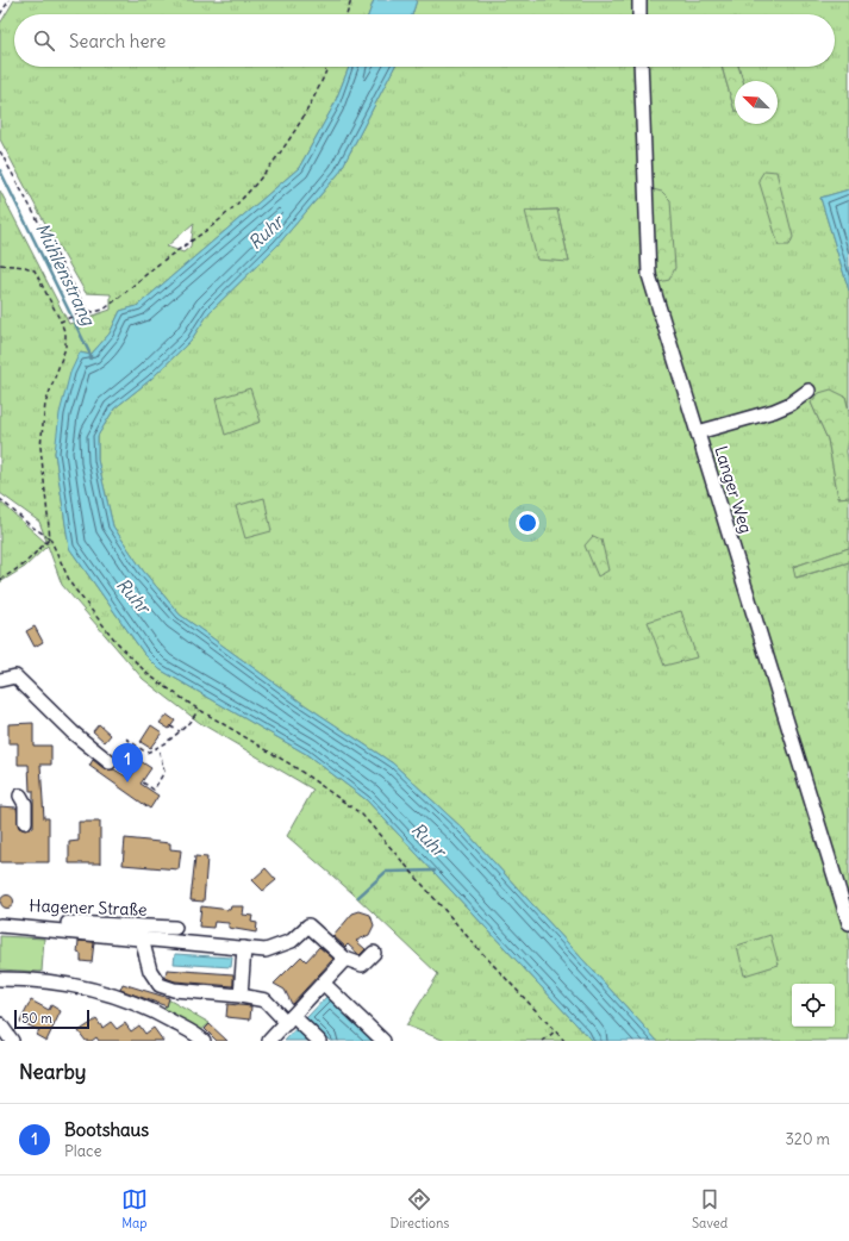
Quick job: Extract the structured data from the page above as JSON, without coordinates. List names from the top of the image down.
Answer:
{
  "streets": {
    "street": ["Langer Weg", "Hagener Straße"]
  },
  "water": ["Ruhr", "Mühlenstrang"],
  "scale_bar": "50 m",
  "north": "top left",
  "page": {
    "search": "Search here",
    "pins": "1",
    "scale": "50 m",
    "heading": "Nearby",
    "list": [
      {
        "mark": "1",
        "name": "Bootshaus",
        "note": "Place",
        "value": "320 m"
      }
    ],
    "nav": ["Map", "Directions", "Saved"]
  }
}
